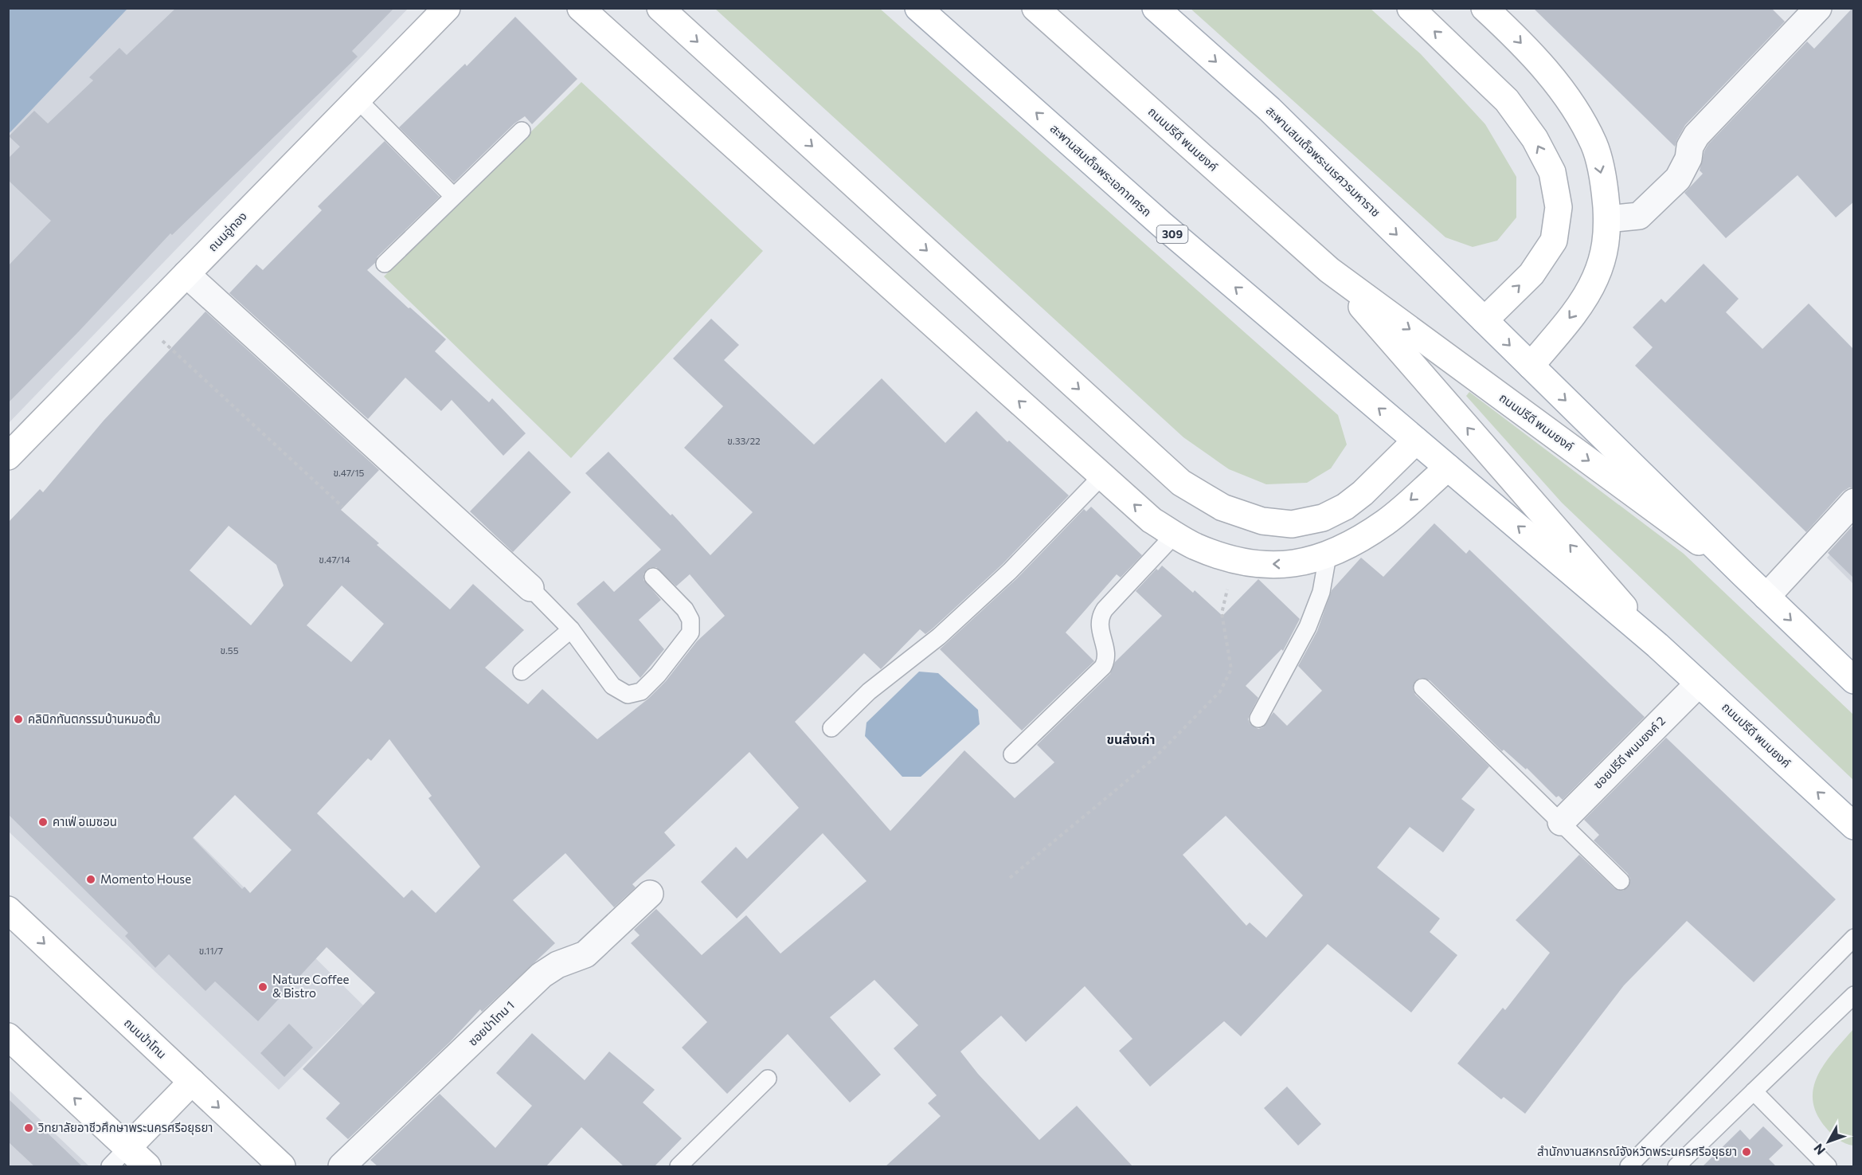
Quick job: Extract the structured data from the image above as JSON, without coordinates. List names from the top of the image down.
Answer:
{
  "streets": {
    "main road": [
      "ถนนปรีดี พนมยงค์",
      "สะพานสมเด็จพระนเรศวรมหาราช",
      "สะพานสมเด็จพระเอกาทศรถ",
      "ถนนอู่ทอง",
      "309",
      "ถนนป่าโทน"
    ],
    "street": ["ซอยปรีดี พนมยงค์ 2", "ซอยป่าโทน 1"]
  },
  "crossings": [
    ["ถนนปรีดี พนมยงค์", "สะพานสมเด็จพระนเรศวรมหาราช"],
    ["ถนนปรีดี พนมยงค์", "สะพานสมเด็จพระเอกาทศรถ"],
    ["ถนนปรีดี พนมยงค์", "ซอยปรีดี พนมยงค์ 2"]
  ],
  "districts": ["ขนส่งเก่า"],
  "places": [
    "คลินิกทันตกรรมบ้านหมอตั้ม",
    "คาเฟ่ อเมซอน",
    "Momento House",
    "Nature Coffee & Bistro",
    "วิทยาลัยอาชีวศึกษาพระนครศรีอยุธยา",
    "สํานักงานสหกรณ์จังหวัดพระนครศรีอยุธยา"
  ],
  "house_numbers": [
    "ข.33/22",
    "ข.47/15",
    "ข.47/14",
    "ข.55",
    "ข.11/7"
  ],
  "north": "bottom left"
}
